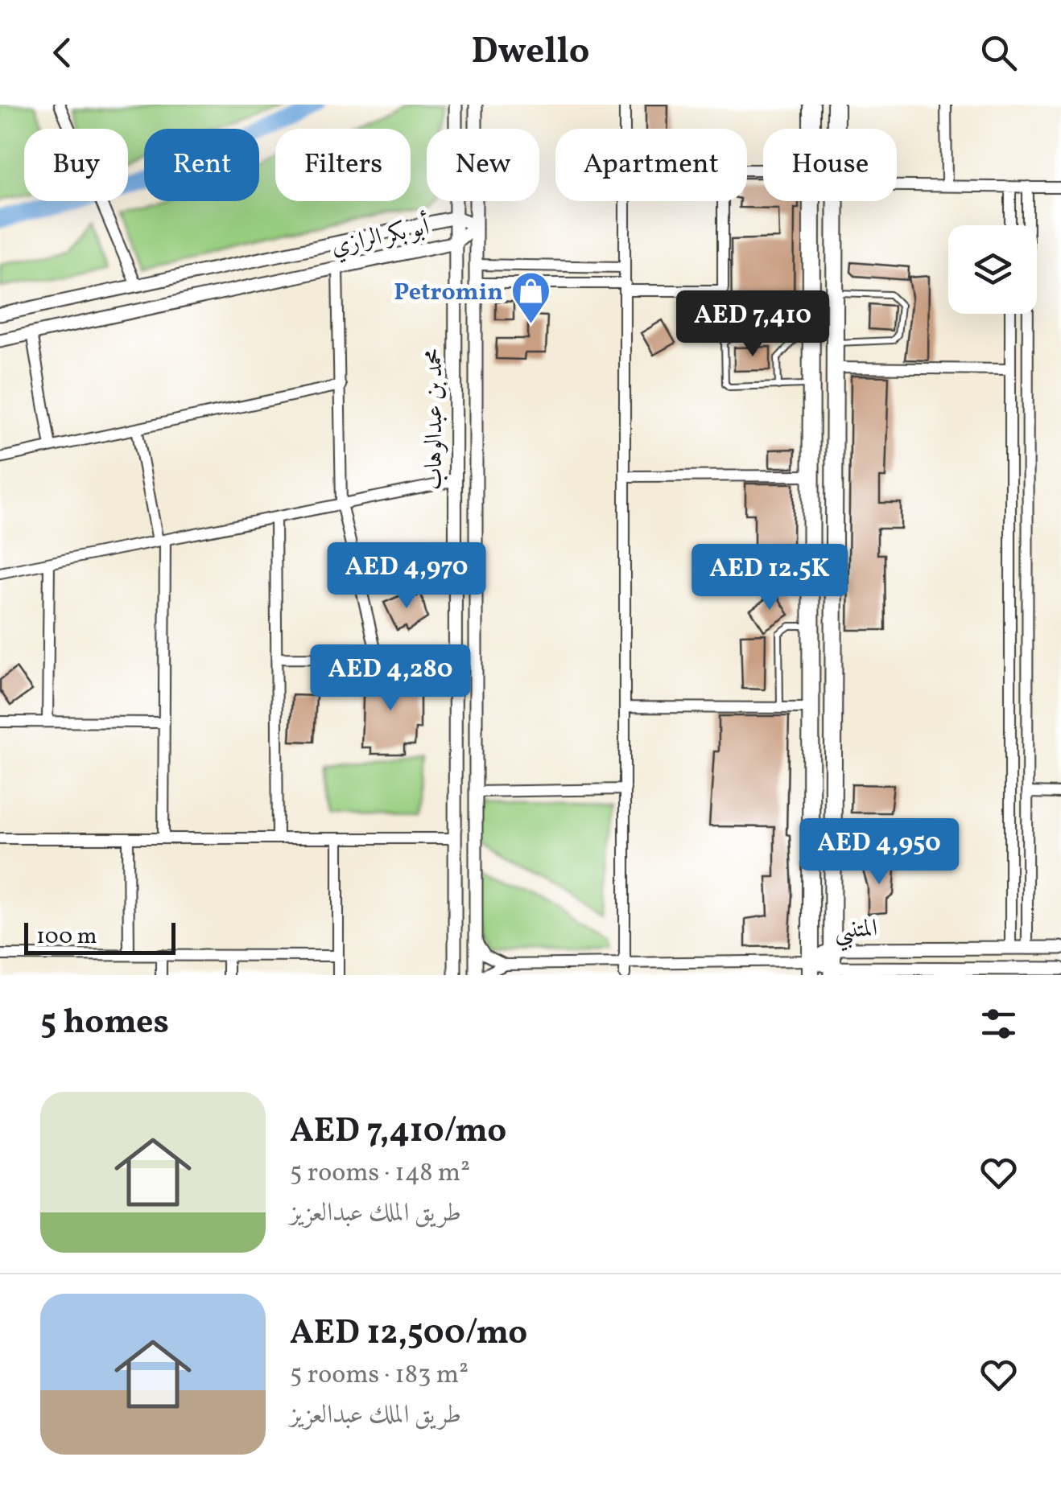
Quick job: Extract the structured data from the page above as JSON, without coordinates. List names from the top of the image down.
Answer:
{
  "streets": {
    "street": ["أبو بكر الرازي", "محمد بن عبدالوهاب", "المتنبي"]
  },
  "crossings": [
    ["أبو بكر الرازي", "محمد بن عبدالوهاب"]
  ],
  "places": {
    "shop": ["Petromin"]
  },
  "scale_bar": "100 m",
  "page": {
    "header": "Dwello",
    "chip": [
      "Buy",
      "Rent",
      "Filters",
      "New",
      "Apartment",
      "House"
    ],
    "price": [
      "AED 7,410",
      "AED 4,970",
      "AED 12.5K",
      "AED 4,280",
      "AED 4,950"
    ],
    "scale": "100 m",
    "heading": "5 homes",
    "list": [
      {
        "name": "AED 7,410/mo",
        "note": "5 rooms · 148 m² · طريق الملك عبدالعزيز"
      },
      {
        "name": "AED 12,500/mo",
        "note": "5 rooms · 183 m² · طريق الملك عبدالعزيز"
      }
    ]
  }
}
